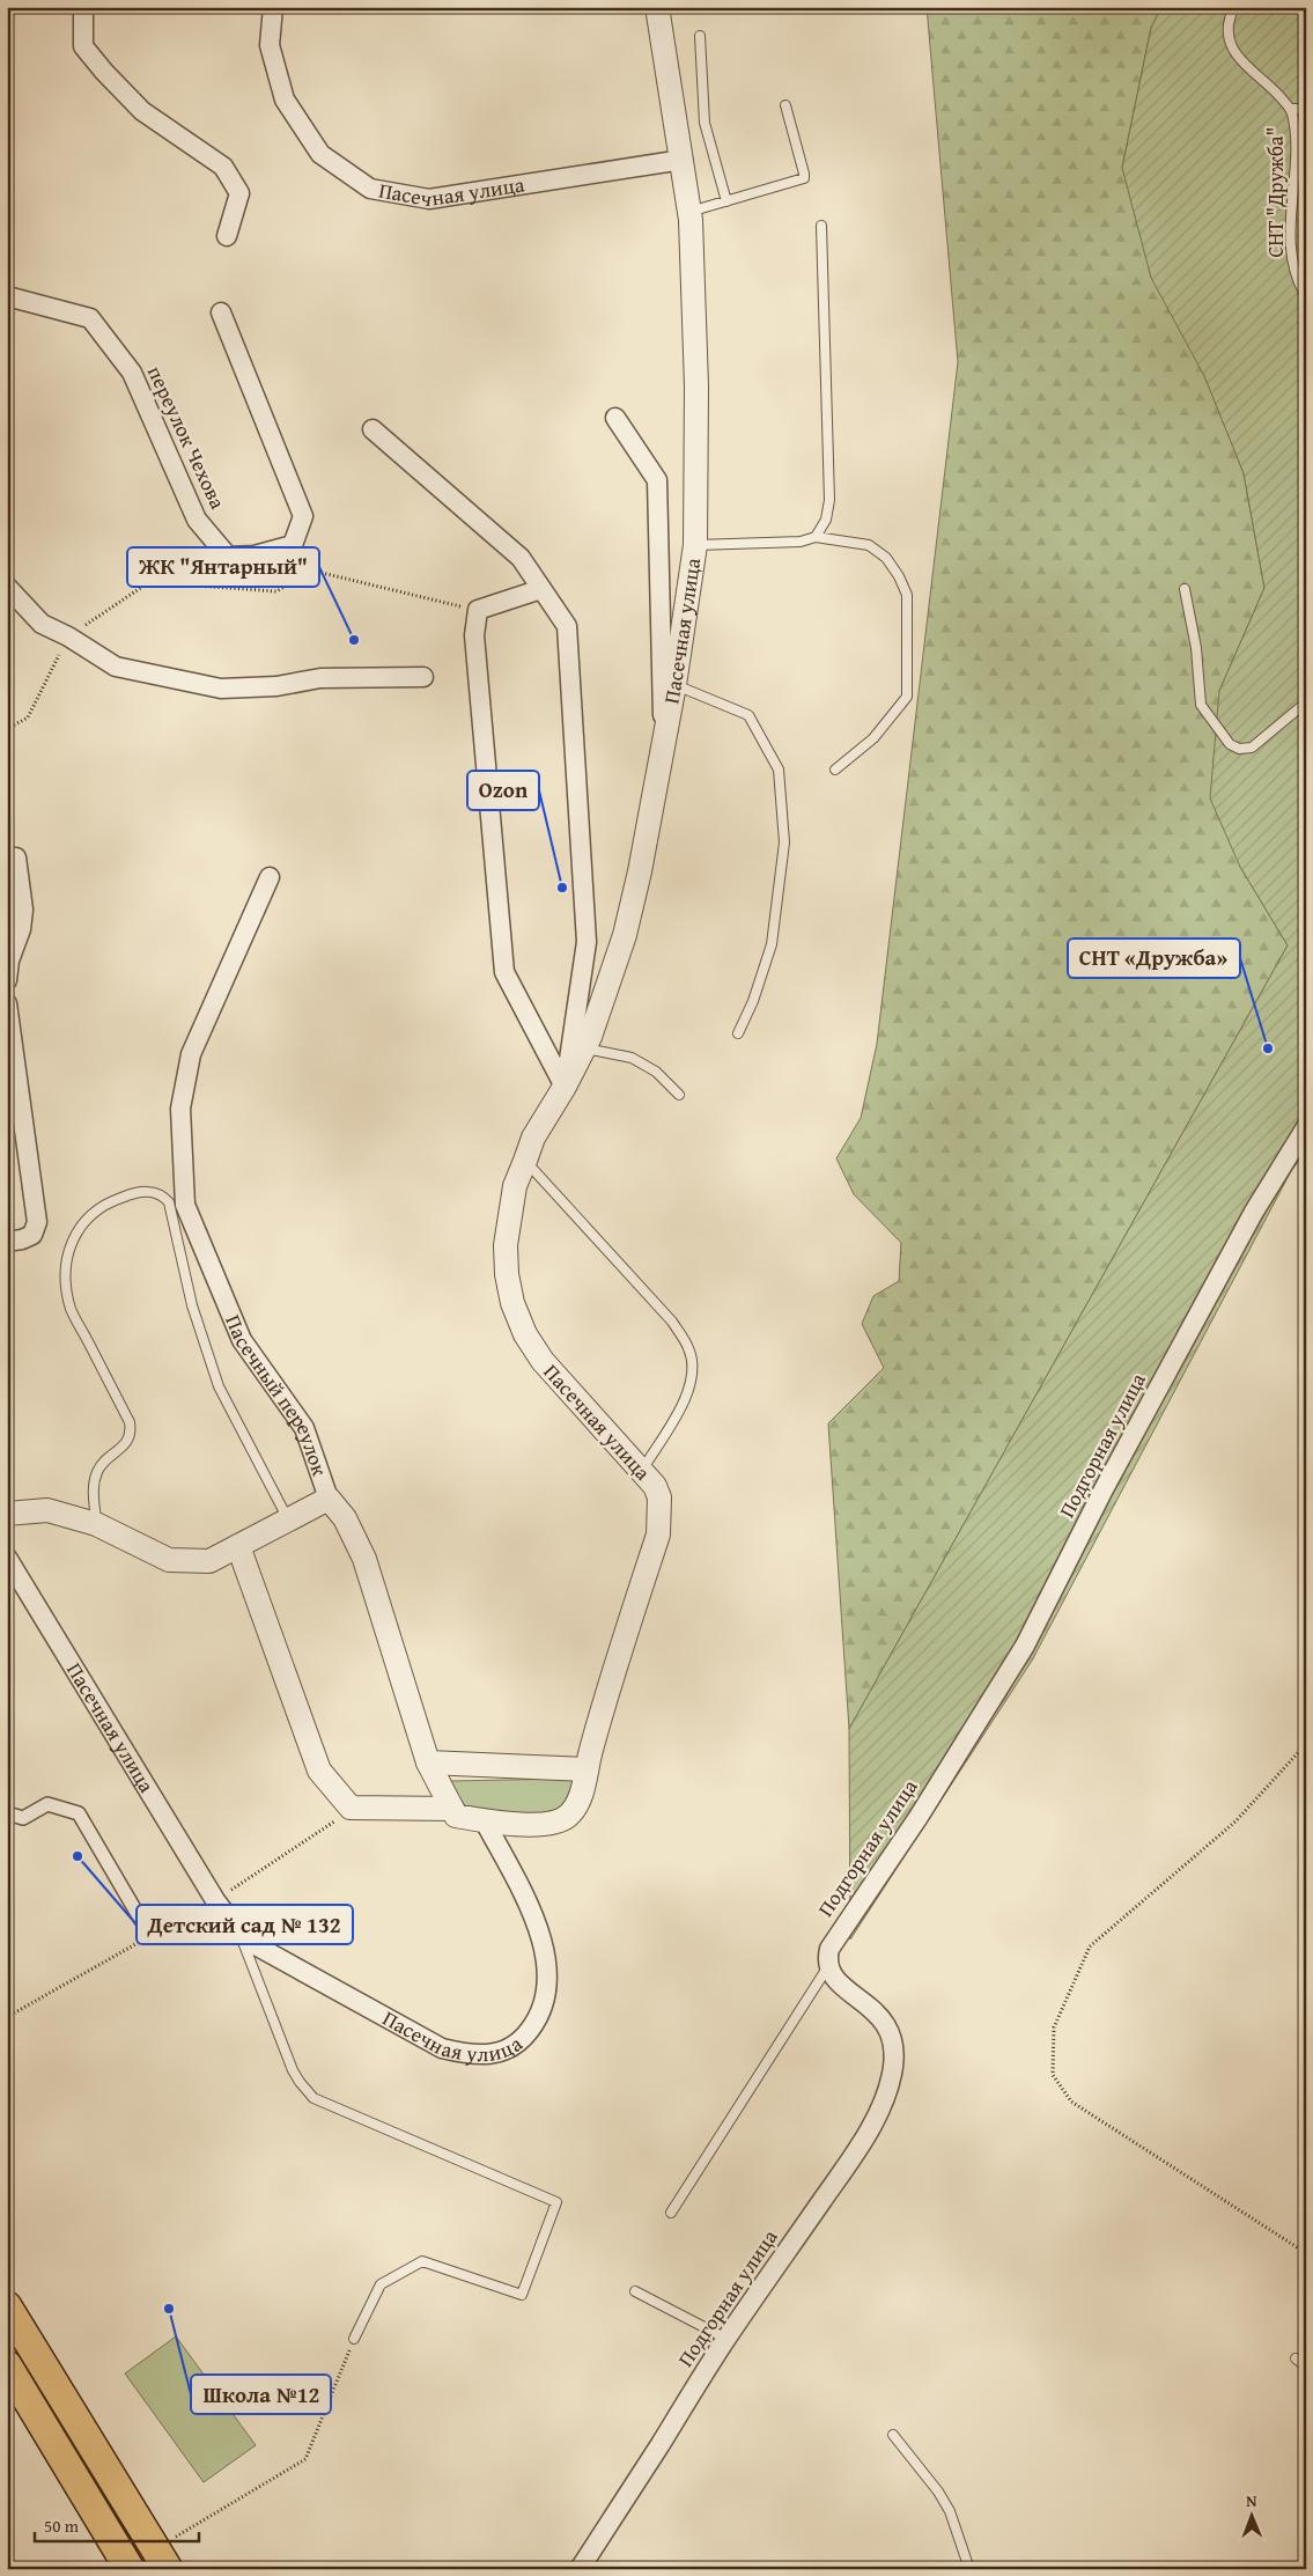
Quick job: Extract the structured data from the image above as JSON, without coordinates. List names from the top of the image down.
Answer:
{
  "streets": {
    "street": [
      "Пасечная улица",
      "переулок Чехова",
      "Пасечный переулок",
      "Подгорная улица"
    ],
    "lane": ["СНТ \"Дружба\""]
  },
  "crossings": [
    ["Пасечная улица", "Пасечный переулок"]
  ],
  "places": [
    "ЖК \"Янтарный\"",
    "Ozon",
    "СНТ «Дружба»",
    "Детский сад № 132",
    "Школа №12"
  ],
  "scale_bar": "50 m",
  "north": "top"
}
